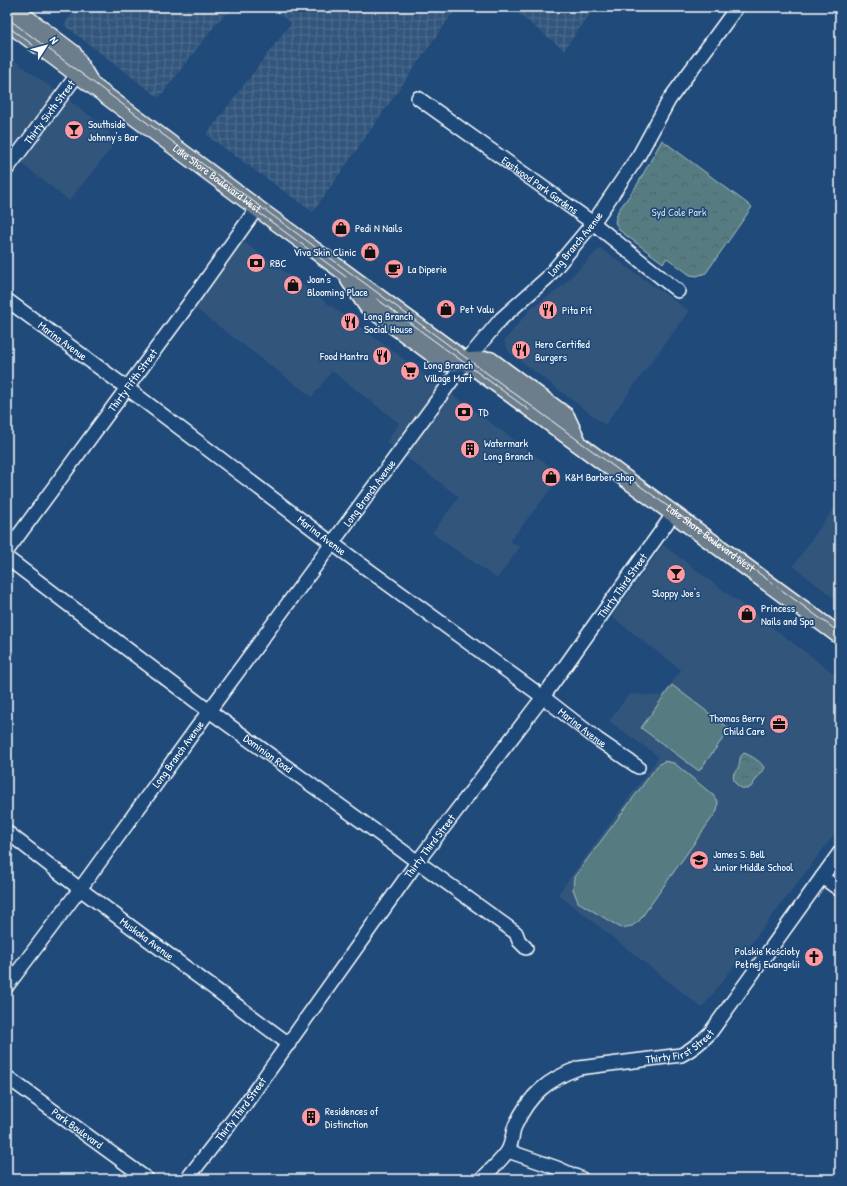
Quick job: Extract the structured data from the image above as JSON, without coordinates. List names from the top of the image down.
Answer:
{
  "streets": {
    "main road": ["Lake Shore Boulevard West"],
    "street": [
      "Thirty Sixth Street",
      "Eastwood Park Gardens",
      "Long Branch Avenue",
      "Marina Avenue",
      "Thirty Fifth Street",
      "Thirty Third Street",
      "Dominion Road",
      "Muskoka Avenue",
      "Thirty First Street",
      "Park Boulevard"
    ]
  },
  "crossings": [
    ["Thirty Sixth Street", "Lake Shore Boulevard West"],
    ["Lake Shore Boulevard West", "Long Branch Avenue"],
    ["Lake Shore Boulevard West", "Thirty Fifth Street"],
    ["Lake Shore Boulevard West", "Thirty Third Street"],
    ["Eastwood Park Gardens", "Long Branch Avenue"],
    ["Long Branch Avenue", "Marina Avenue"],
    ["Long Branch Avenue", "Dominion Road"],
    ["Long Branch Avenue", "Muskoka Avenue"],
    ["Marina Avenue", "Thirty Fifth Street"],
    ["Marina Avenue", "Thirty Third Street"],
    ["Thirty Third Street", "Dominion Road"],
    ["Thirty Third Street", "Muskoka Avenue"]
  ],
  "parks": ["Syd Cole Park"],
  "places": {
    "bar": ["Southside Johnny's Bar", "Sloppy Joe's"],
    "shop": [
      "Pedi N Nails",
      "Viva Skin Clinic",
      "Joan's Blooming Place",
      "Pet Valu",
      "K&M Barber Shop",
      "Princess Nails and Spa"
    ],
    "bank": ["RBC", "TD"],
    "cafe": ["La Diperie"],
    "restaurant": [
      "Pita Pit",
      "Long Branch Social House",
      "Hero Certified Burgers",
      "Food Mantra"
    ],
    "supermarket": ["Long Branch Village Mart"],
    "building": ["Watermark Long Branch", "Residences of Distinction"],
    "office": ["Thomas Berry Child Care"],
    "school or university": ["James S. Bell Junior Middle School"],
    "church": ["Polskie Kościoły Pełnej Ewangelii"]
  },
  "north": "top right"
}
